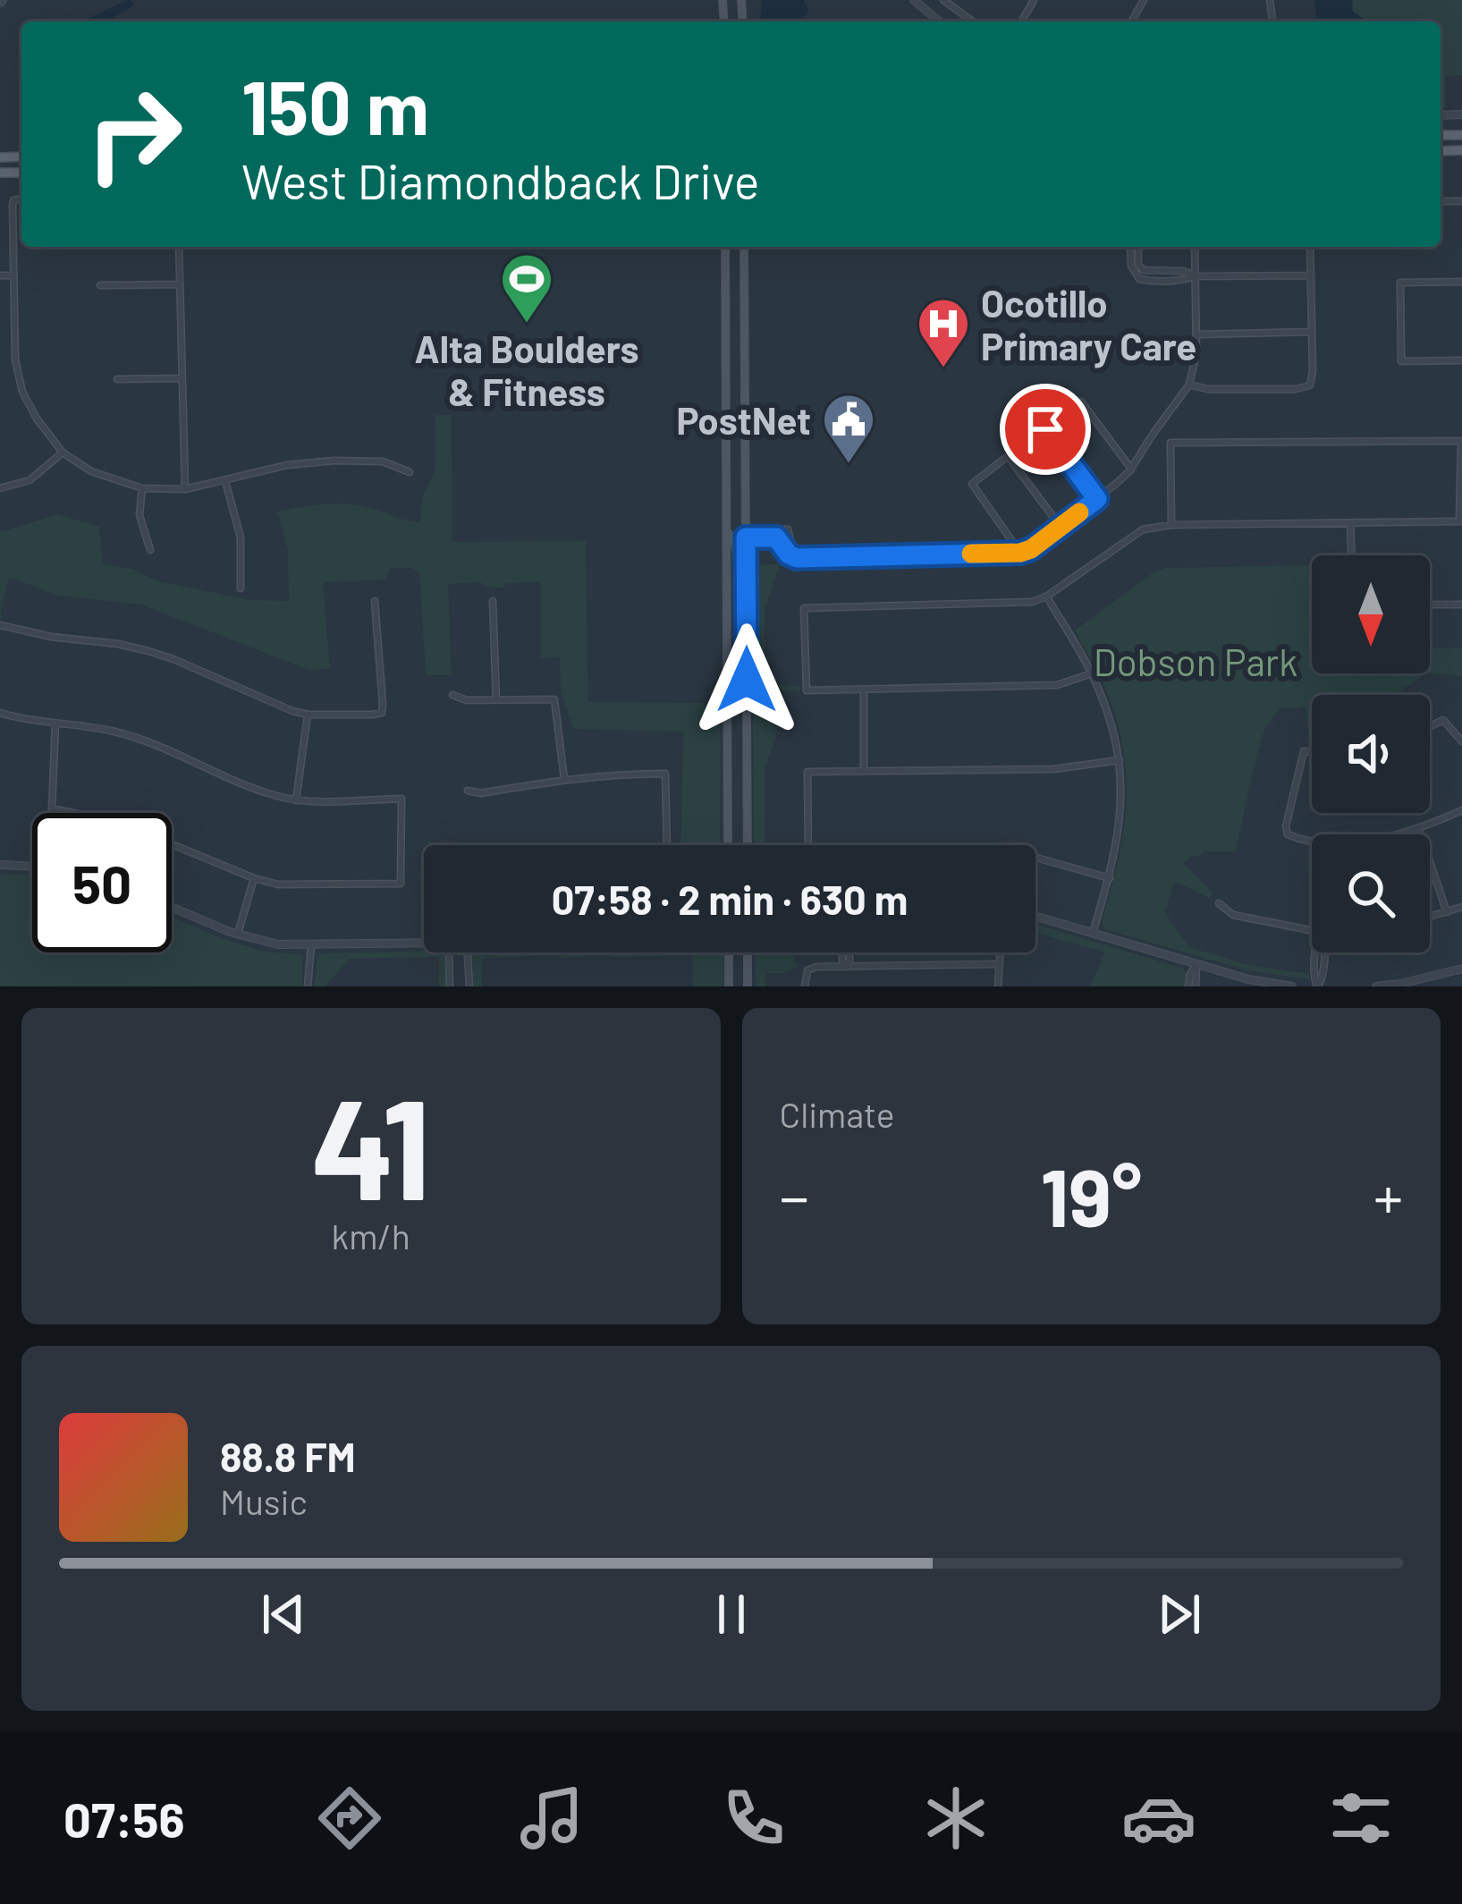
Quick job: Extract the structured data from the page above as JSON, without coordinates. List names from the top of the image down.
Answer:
{
  "parks": ["Dobson Park"],
  "places": {
    "sports": ["Alta Boulders & Fitness"],
    "hospital": ["Ocotillo Primary Care"],
    "public building": ["PostNet"]
  },
  "north": "bottom",
  "page": {
    "turn": ["150 m", "West Diamondback Drive"],
    "limit": "50",
    "trip": "07:58 · 2 min · 630 m",
    "tile": [
      ["41", "km/h"],
      "Climate"
    ],
    "heat": ["−", "19°", "+"],
    "song": ["88.8 FM", "Music"],
    "tabs": "07:56"
  }
}
